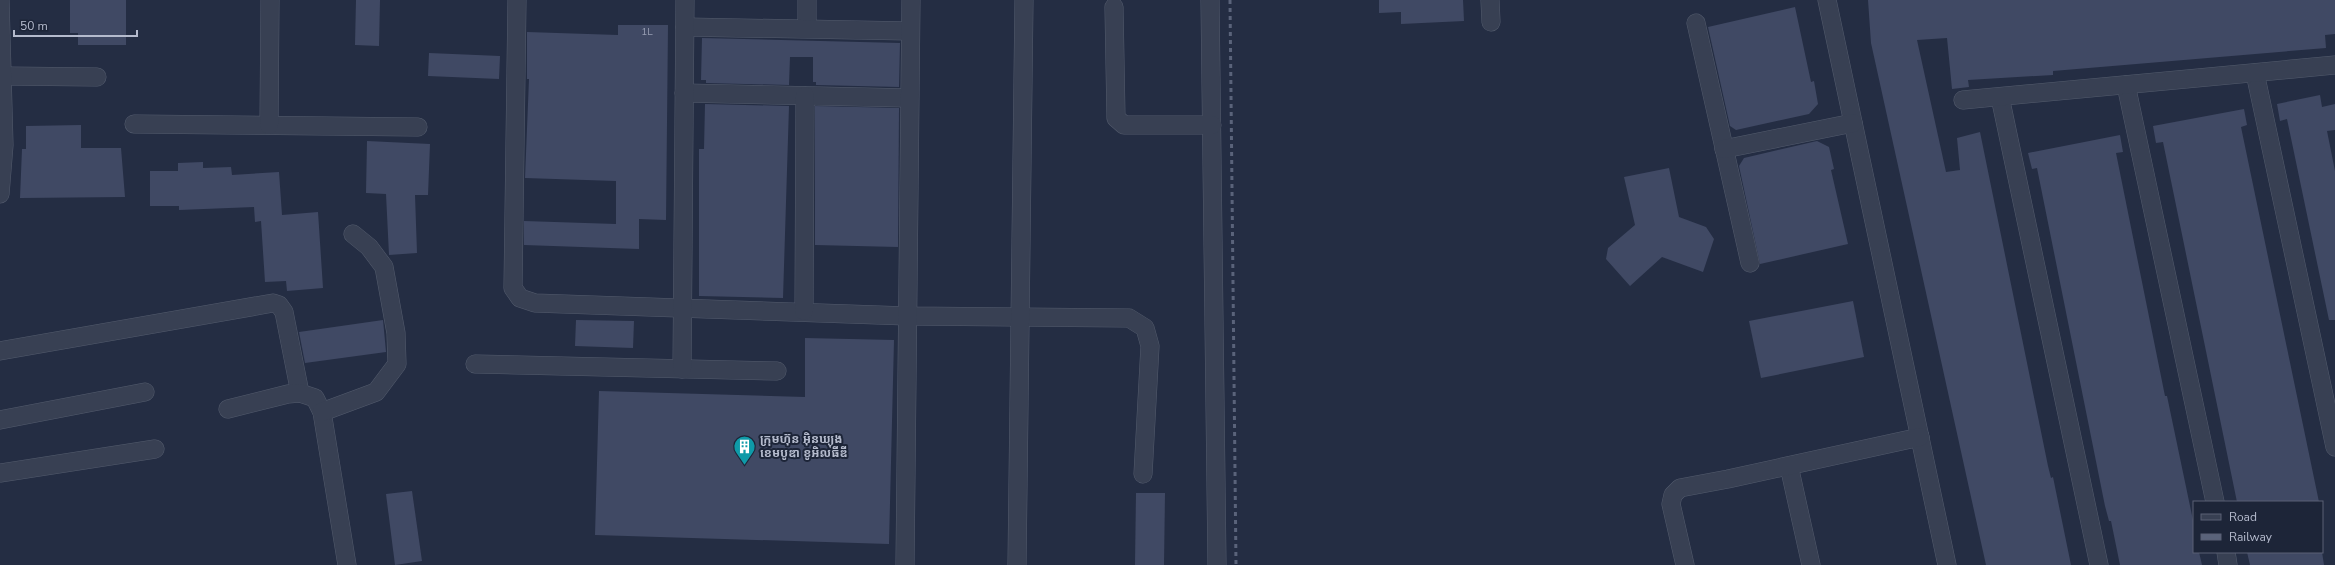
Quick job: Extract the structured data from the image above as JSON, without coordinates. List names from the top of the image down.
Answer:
{
  "places": {
    "building": ["ក្រុមហ៊ុន អ៊ិនឃ្យុង ខេមបូឌា ខូអិលធីឌី"]
  },
  "house_numbers": ["1L"],
  "legend": ["Road", "Railway"],
  "scale_bar": "50 m"
}
